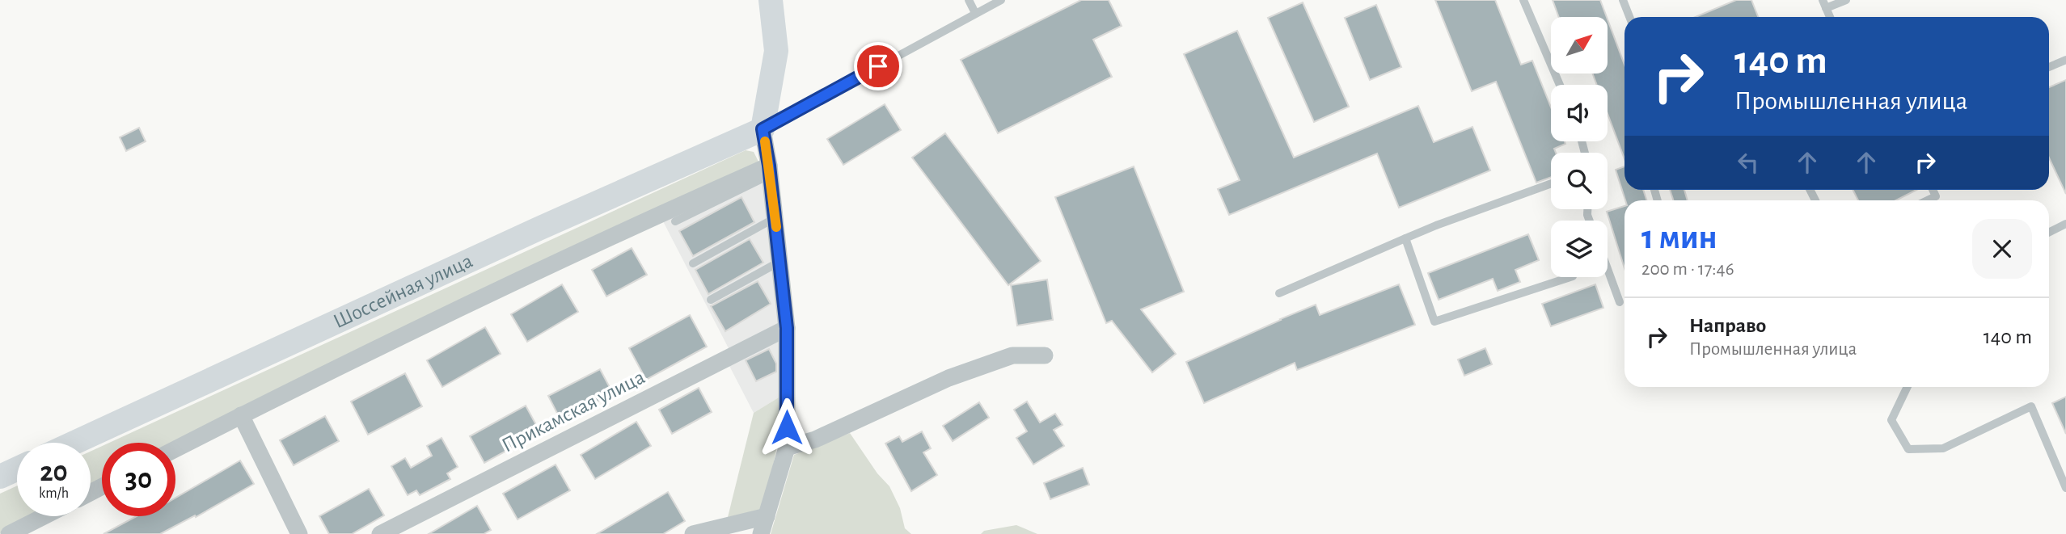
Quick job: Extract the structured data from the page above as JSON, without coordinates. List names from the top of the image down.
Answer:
{
  "streets": {
    "street": ["Шоссейная улица", "Прикамская улица"]
  },
  "north": "top right",
  "page": {
    "turn": ["140 m", "Промышленная улица"],
    "heading": ["1 мин", "200 m · 17:46"],
    "list": [
      {
        "name": "Направо",
        "note": "Промышленная улица",
        "value": "140 m"
      }
    ],
    "speed": "20 km/h",
    "limit": "30"
  }
}
